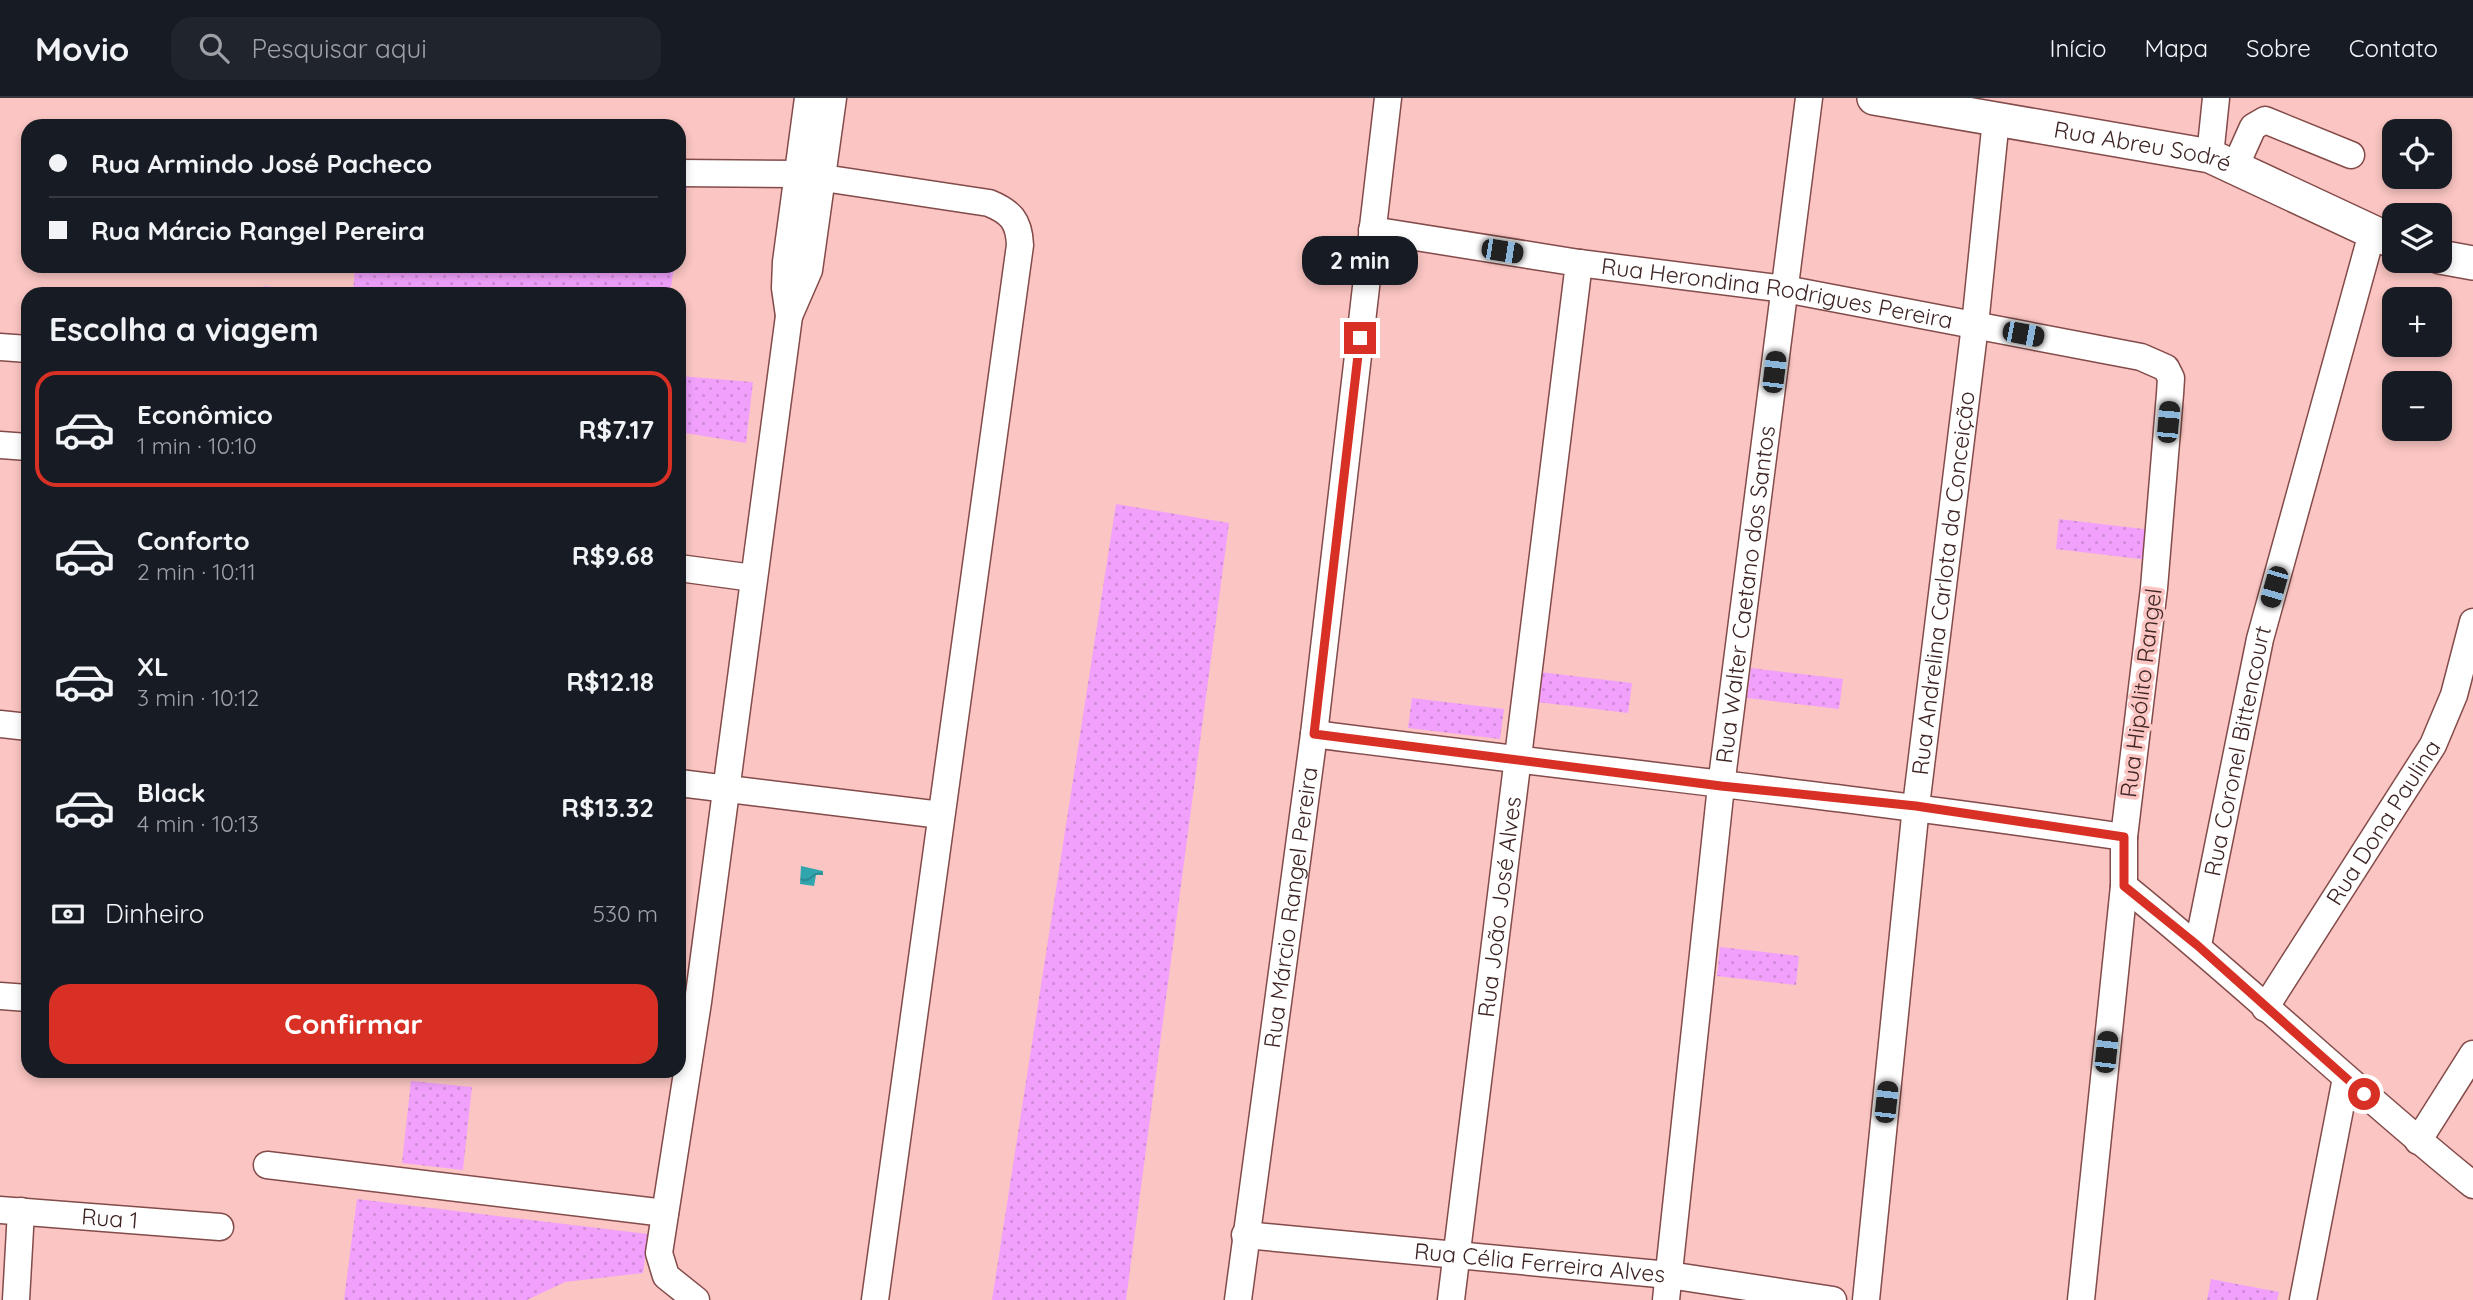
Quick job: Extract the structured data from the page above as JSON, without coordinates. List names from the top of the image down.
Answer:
{
  "streets": {
    "main road": ["Rua Abreu Sodré"],
    "street": [
      "Rua Herondina Rodrigues Pereira",
      "Rua Andrelina Carlota da Conceição",
      "Rua Walter Caetano dos Santos",
      "Rua Hipólito Rangel",
      "Rua Coronel Bittencourt",
      "Rua Dona Paulina",
      "Rua João José Alves",
      "Rua Márcio Rangel Pereira",
      "Rua 1",
      "Rua Célia Ferreira Alves"
    ]
  },
  "crossings": [
    ["Rua Abreu Sodré", "Rua Andrelina Carlota da Conceição"],
    ["Rua Herondina Rodrigues Pereira", "Rua Andrelina Carlota da Conceição"],
    ["Rua Herondina Rodrigues Pereira", "Rua Walter Caetano dos Santos"],
    ["Rua Herondina Rodrigues Pereira", "Rua Hipólito Rangel"],
    ["Rua Herondina Rodrigues Pereira", "Rua João José Alves"],
    ["Rua Herondina Rodrigues Pereira", "Rua Márcio Rangel Pereira"],
    ["Rua Walter Caetano dos Santos", "Rua Célia Ferreira Alves"],
    ["Rua João José Alves", "Rua Célia Ferreira Alves"],
    ["Rua Márcio Rangel Pereira", "Rua Célia Ferreira Alves"]
  ],
  "page": {
    "header": "Movio",
    "search": "Pesquisar aqui",
    "nav": [
      "Início",
      "Mapa",
      "Sobre",
      "Contato"
    ],
    "map_buttons": ["+", "−"],
    "banner": ["Rua Armindo José Pacheco", "Rua Márcio Rangel Pereira"],
    "bubble": "2 min",
    "heading": "Escolha a viagem",
    "list": [
      {
        "name": "Econômico",
        "note": "1 min · 10:10",
        "value": "R$7.17"
      },
      {
        "name": "Conforto",
        "note": "2 min · 10:11",
        "value": "R$9.68"
      },
      {
        "name": "XL",
        "note": "3 min · 10:12",
        "value": "R$12.18"
      },
      {
        "name": "Black",
        "note": "4 min · 10:13",
        "value": "R$13.32"
      }
    ],
    "pay": ["Dinheiro", "530 m"],
    "buttons": "Confirmar"
  }
}
